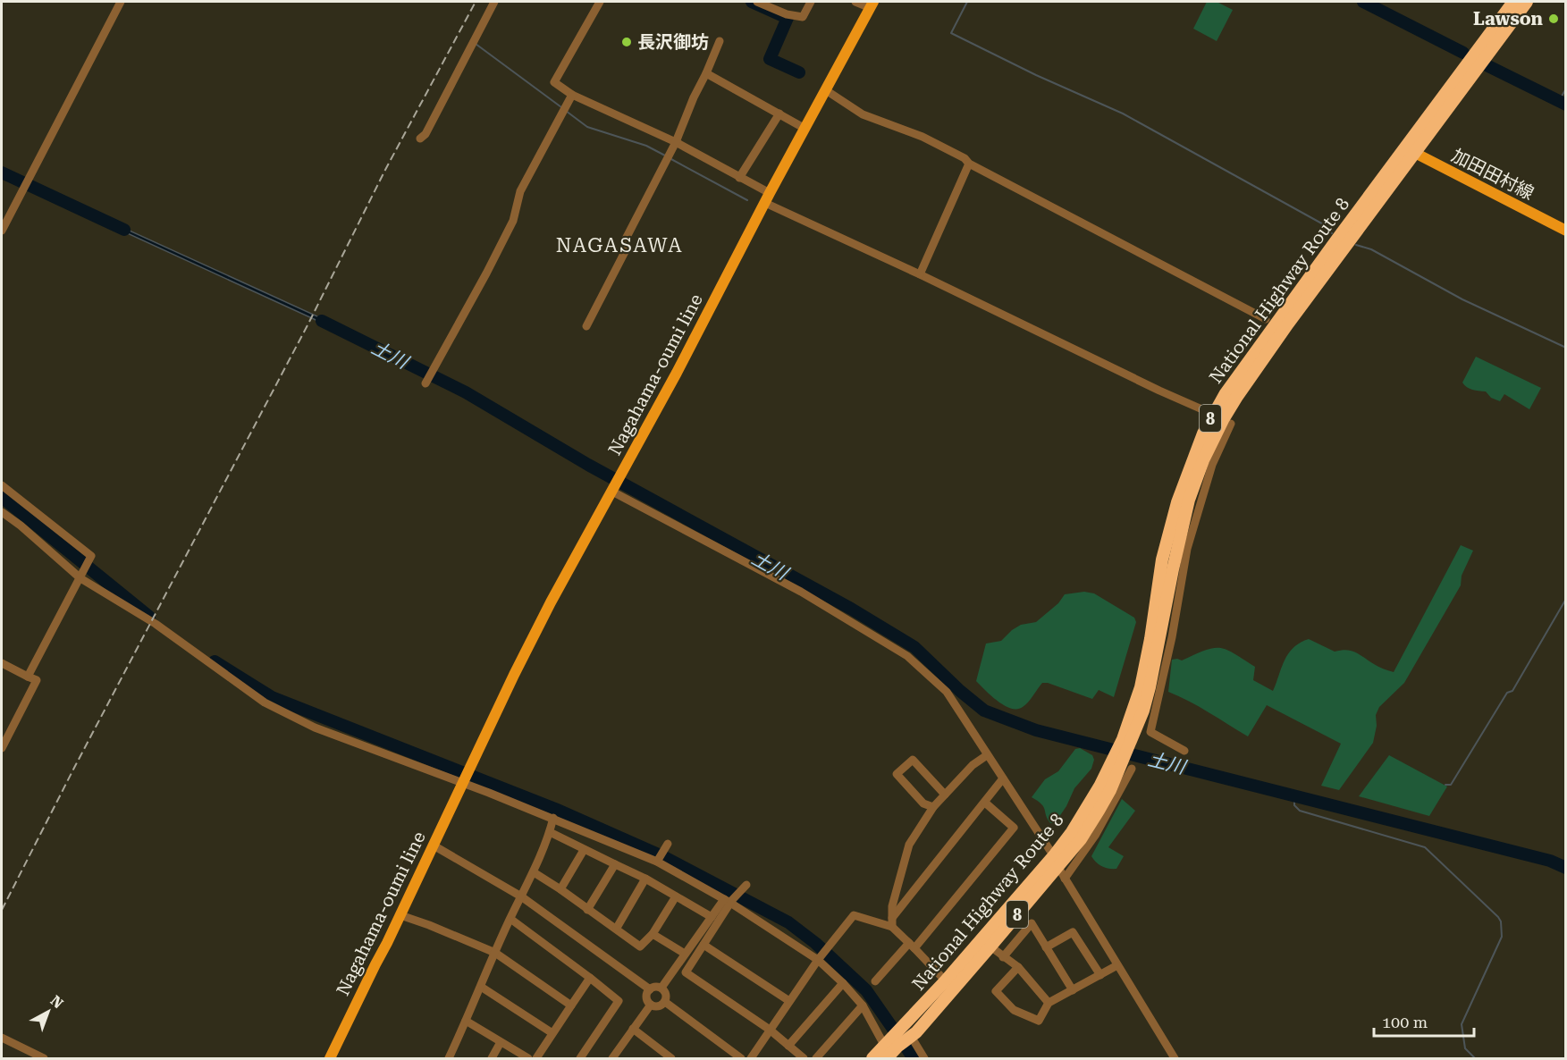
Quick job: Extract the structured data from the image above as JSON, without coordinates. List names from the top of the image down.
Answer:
{
  "streets": {
    "highway": ["National Highway Route 8", "8"],
    "main road": ["加田田村線", "Nagahama-oumi line"]
  },
  "crossings": [
    ["加田田村線", "National Highway Route 8"]
  ],
  "districts": ["NAGASAWA"],
  "water": ["土川"],
  "places": ["Lawson", "長沢御坊"],
  "scale_bar": "100 m",
  "north": "top right"
}
